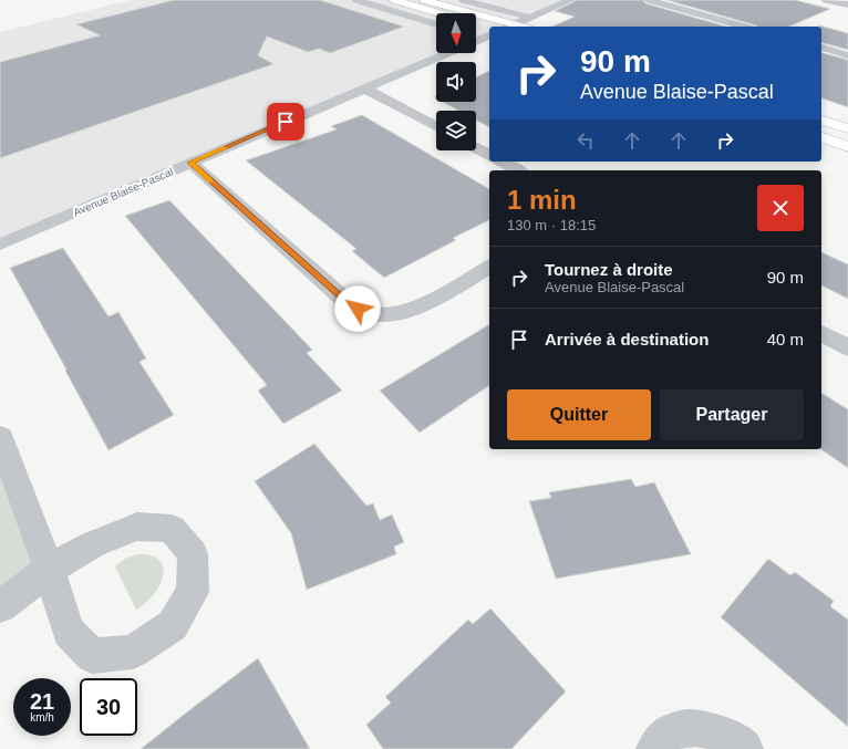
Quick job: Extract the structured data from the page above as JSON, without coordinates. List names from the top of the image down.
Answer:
{
  "streets": {
    "street": ["Avenue Blaise-Pascal"]
  },
  "north": "bottom",
  "page": {
    "turn": ["90 m", "Avenue Blaise-Pascal"],
    "heading": ["1 min", "130 m · 18:15"],
    "list": [
      {
        "name": "Tournez à droite",
        "note": "Avenue Blaise-Pascal",
        "value": "90 m"
      },
      {
        "name": "Arrivée à destination",
        "value": "40 m"
      }
    ],
    "buttons": ["Quitter", "Partager"],
    "speed": "21 km/h",
    "limit": "30"
  }
}
